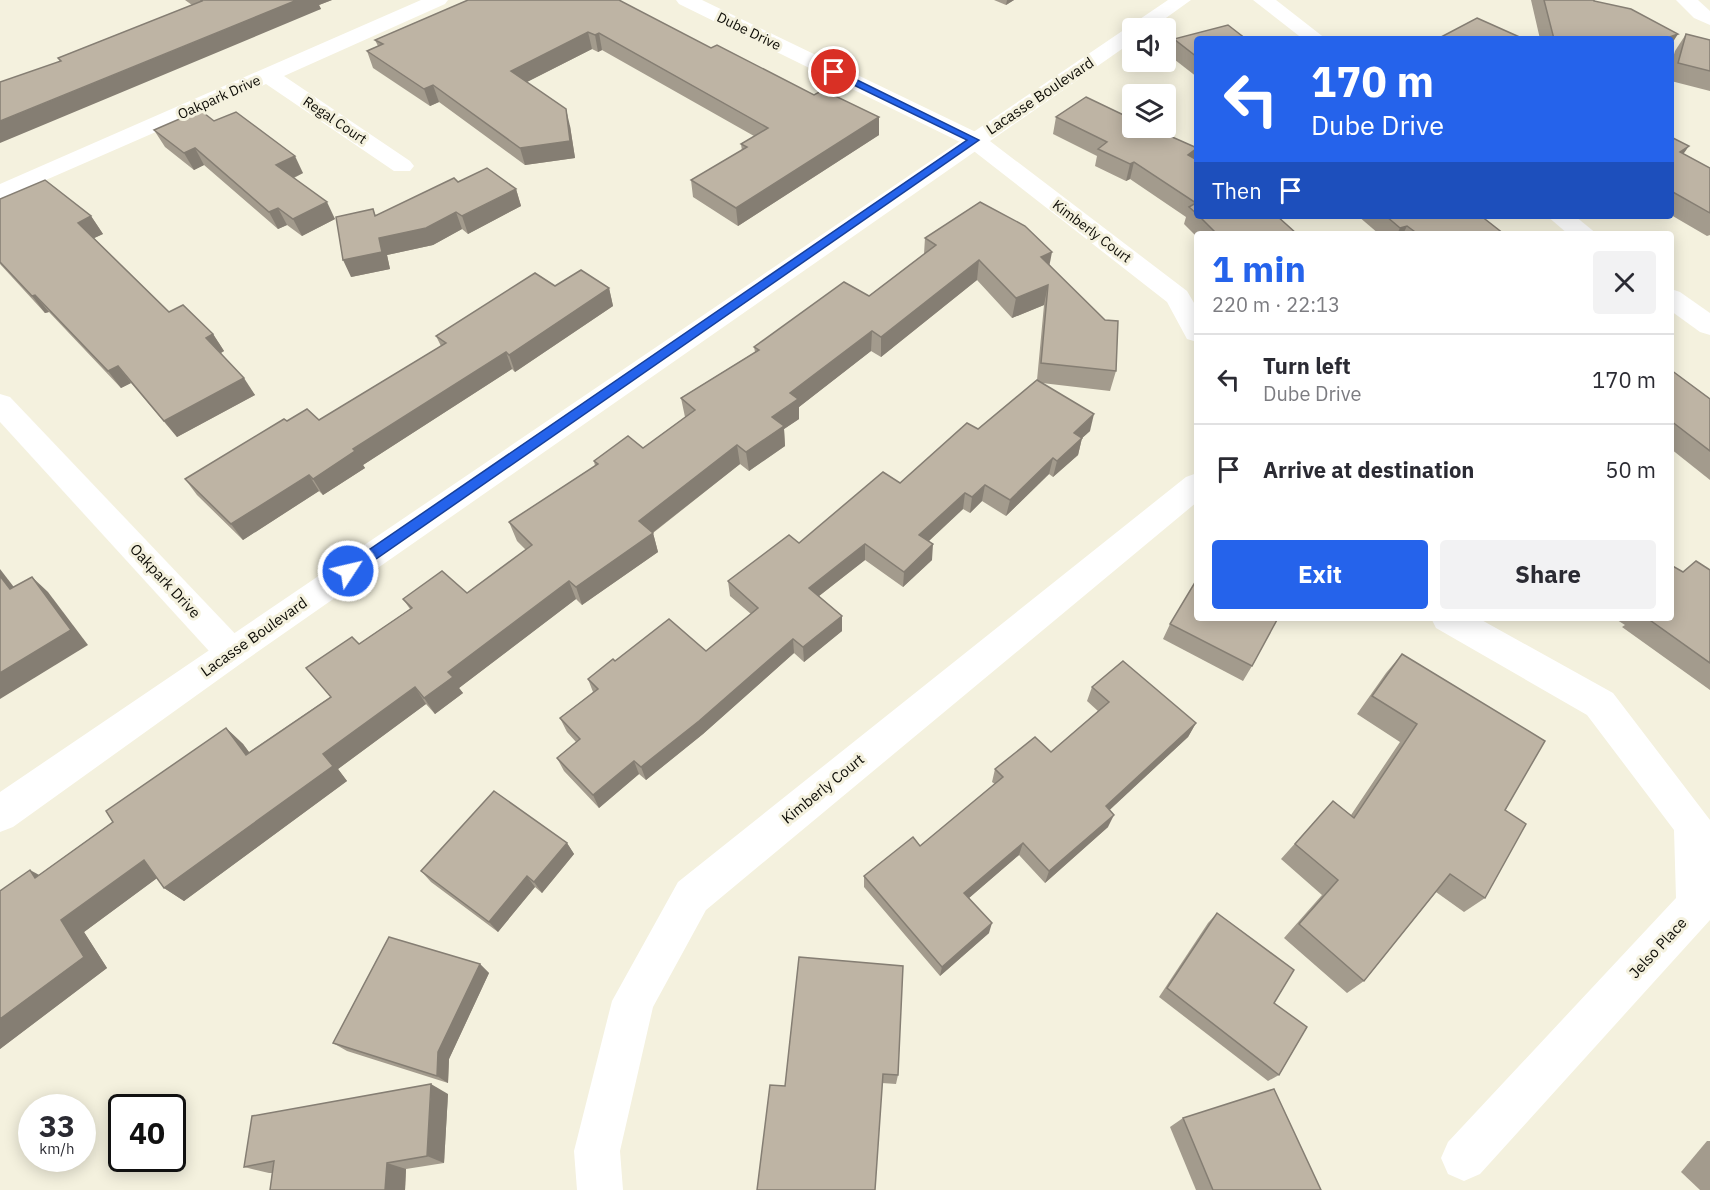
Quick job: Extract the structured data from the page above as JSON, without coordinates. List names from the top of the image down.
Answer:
{
  "streets": {
    "street": [
      "Dube Drive",
      "Lacasse Boulevard",
      "Oakpark Drive",
      "Regal Court",
      "Kimberly Court",
      "Jelso Place"
    ]
  },
  "crossings": [
    ["Dube Drive", "Lacasse Boulevard"],
    ["Dube Drive", "Kimberly Court"],
    ["Lacasse Boulevard", "Oakpark Drive"],
    ["Lacasse Boulevard", "Kimberly Court"],
    ["Oakpark Drive", "Regal Court"]
  ],
  "page": {
    "turn": ["170 m", "Dube Drive"],
    "then": "Then",
    "heading": ["1 min", "220 m · 22:13"],
    "list": [
      {
        "name": "Turn left",
        "note": "Dube Drive",
        "value": "170 m"
      },
      {
        "name": "Arrive at destination",
        "value": "50 m"
      }
    ],
    "buttons": ["Exit", "Share"],
    "speed": "33 km/h",
    "limit": "40"
  }
}
